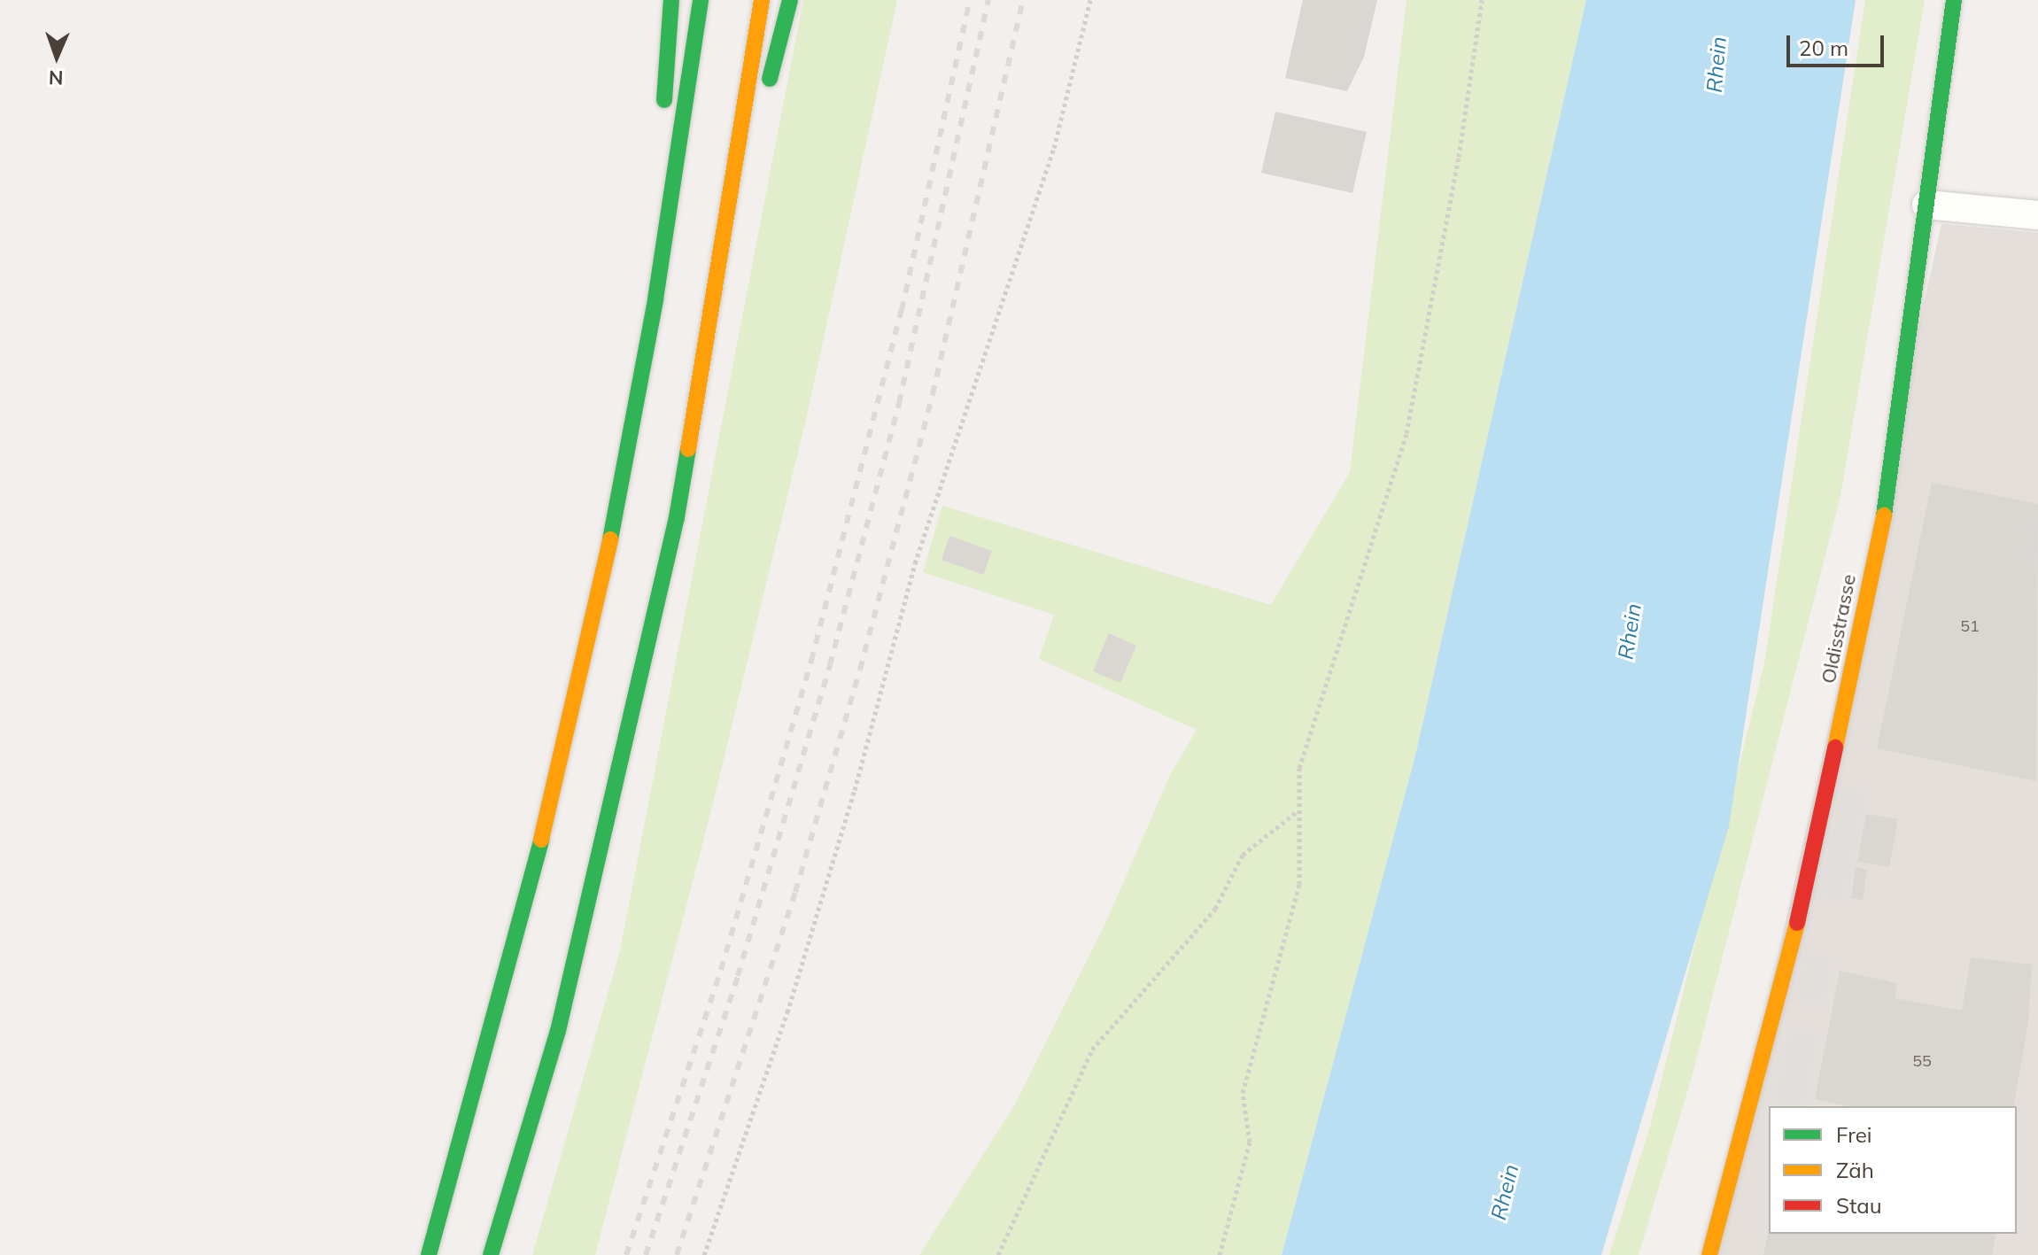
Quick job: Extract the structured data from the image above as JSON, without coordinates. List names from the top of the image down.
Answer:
{
  "streets": {
    "main road": ["Oldisstrasse"]
  },
  "water": ["Rhein"],
  "house_numbers": ["51", "55"],
  "legend": ["Frei", "Zäh", "Stau"],
  "scale_bar": "20 m",
  "north": "bottom"
}
